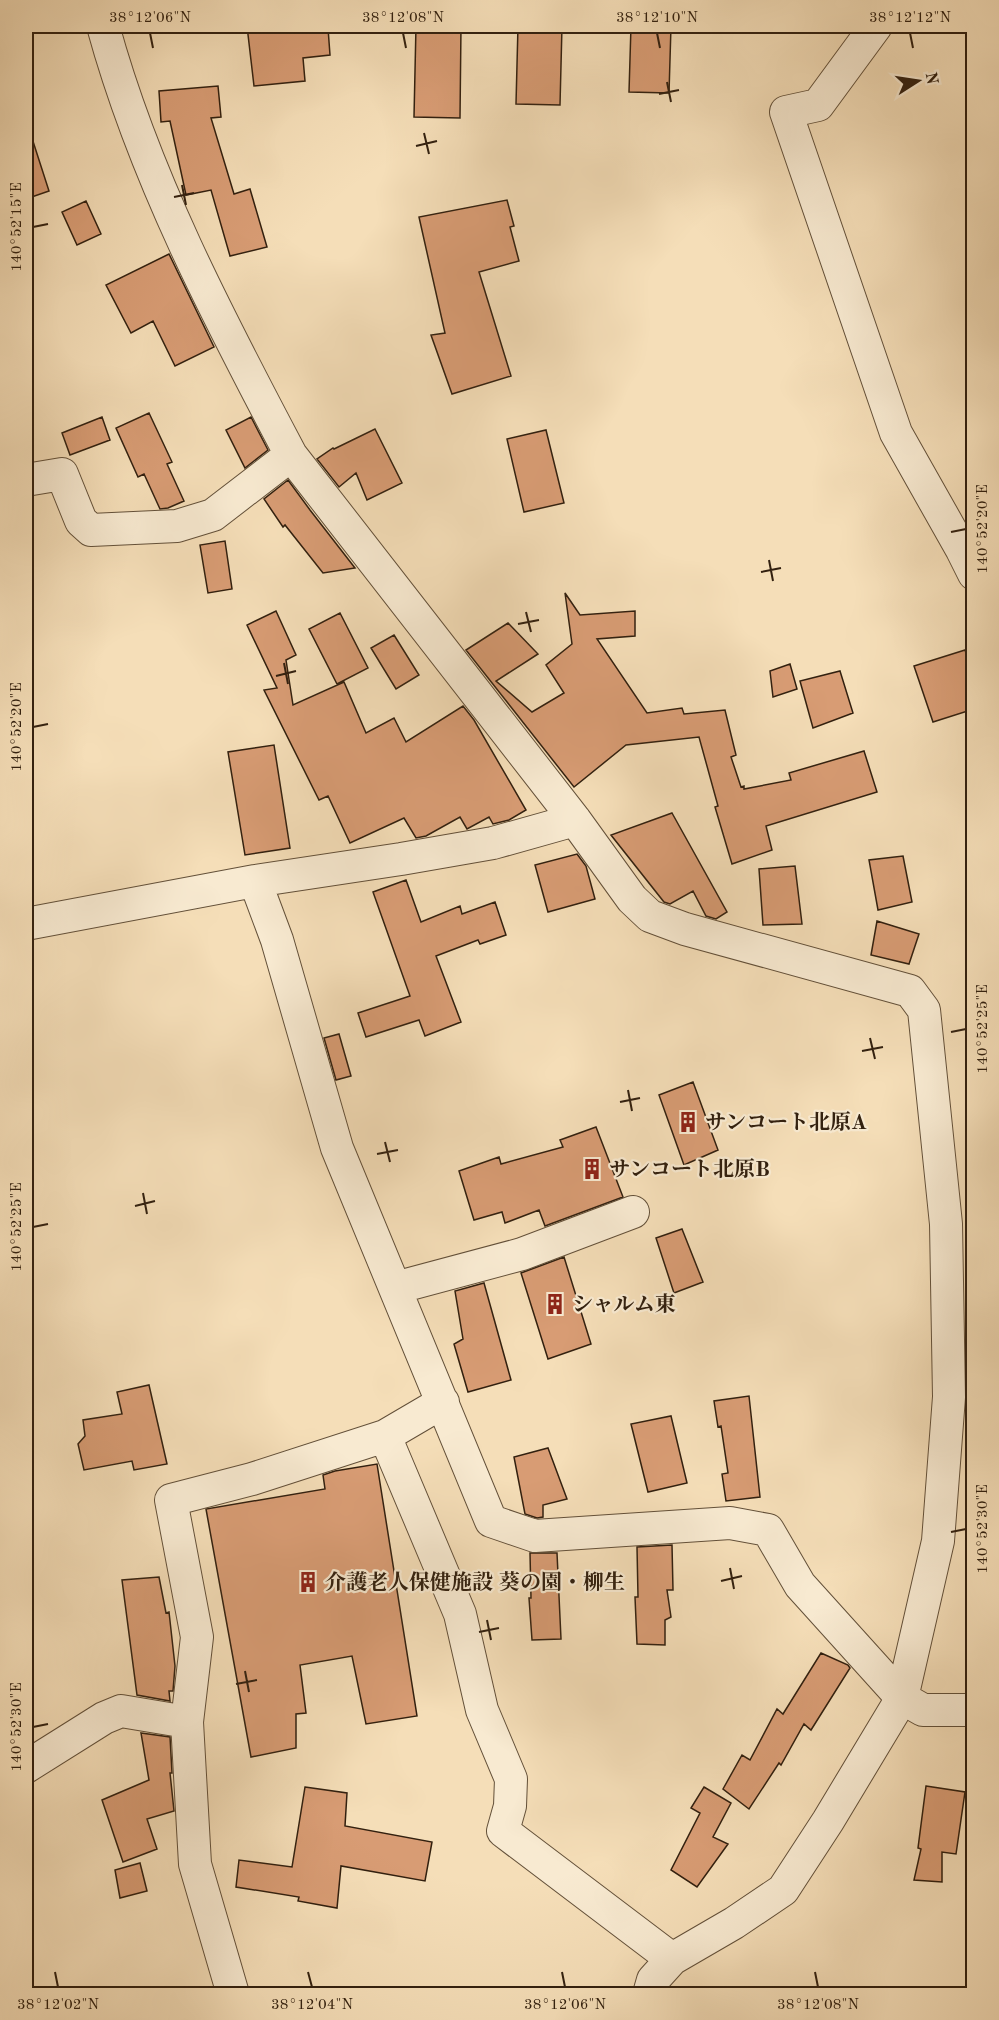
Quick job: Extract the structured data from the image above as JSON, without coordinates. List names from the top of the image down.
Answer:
{
  "places": {
    "building": [
      "サンコート北原A",
      "サンコート北原B",
      "シャルム東",
      "介護老人保健施設 葵の園・柳生"
    ]
  },
  "north": "right",
  "coordinates": [
    "38°12'06\"N",
    "38°12'08\"N",
    "38°12'10\"N",
    "38°12'12\"N",
    "140°52'15\"E",
    "140°52'20\"E",
    "140°52'25\"E",
    "140°52'30\"E",
    "38°12'02\"N",
    "38°12'04\"N"
  ]
}
